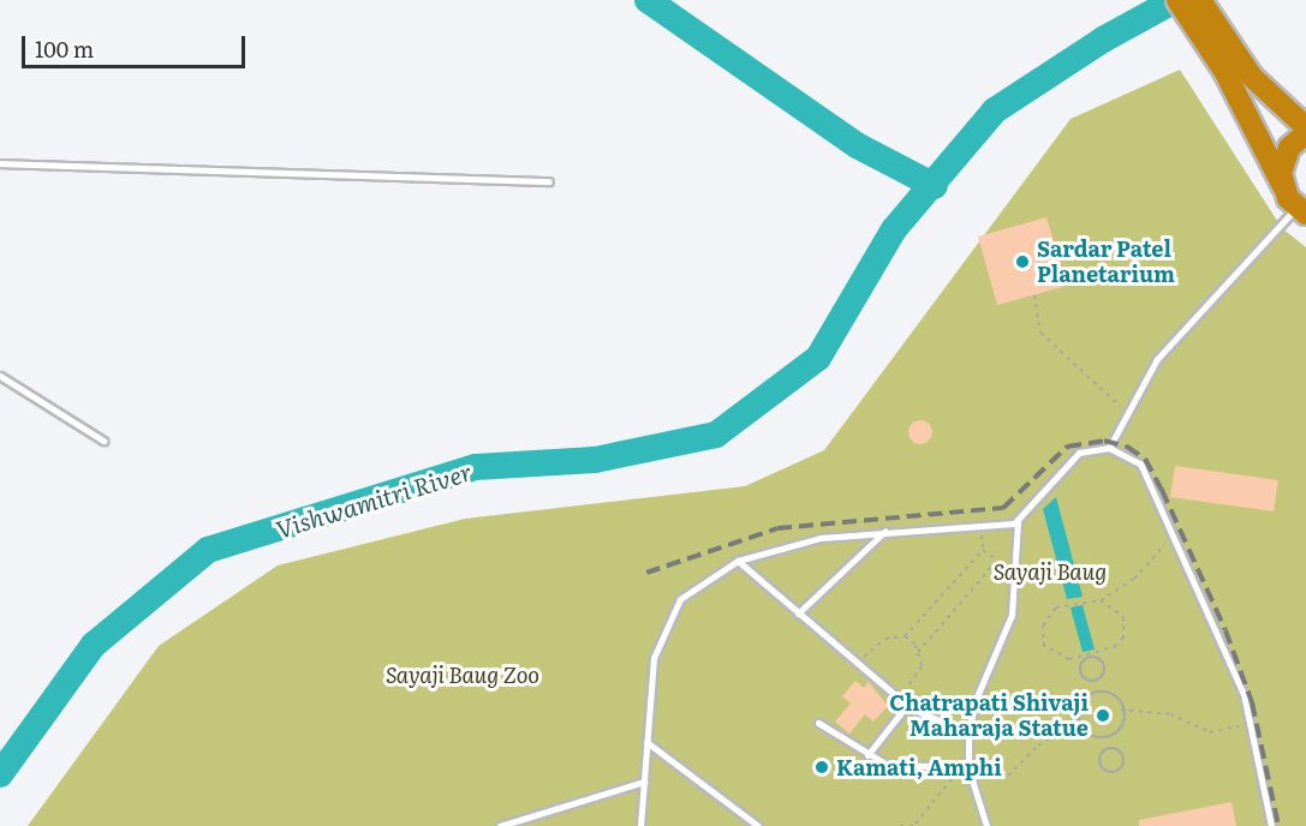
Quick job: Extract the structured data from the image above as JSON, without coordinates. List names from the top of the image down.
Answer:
{
  "water": ["Vishwamitri River"],
  "parks": ["Sayaji Baug", "Sayaji Baug Zoo"],
  "places": ["Sardar Patel Planetarium", "Chatrapati Shivaji Maharaja Statue", "Kamati, Amphi"],
  "scale_bar": "100 m"
}
